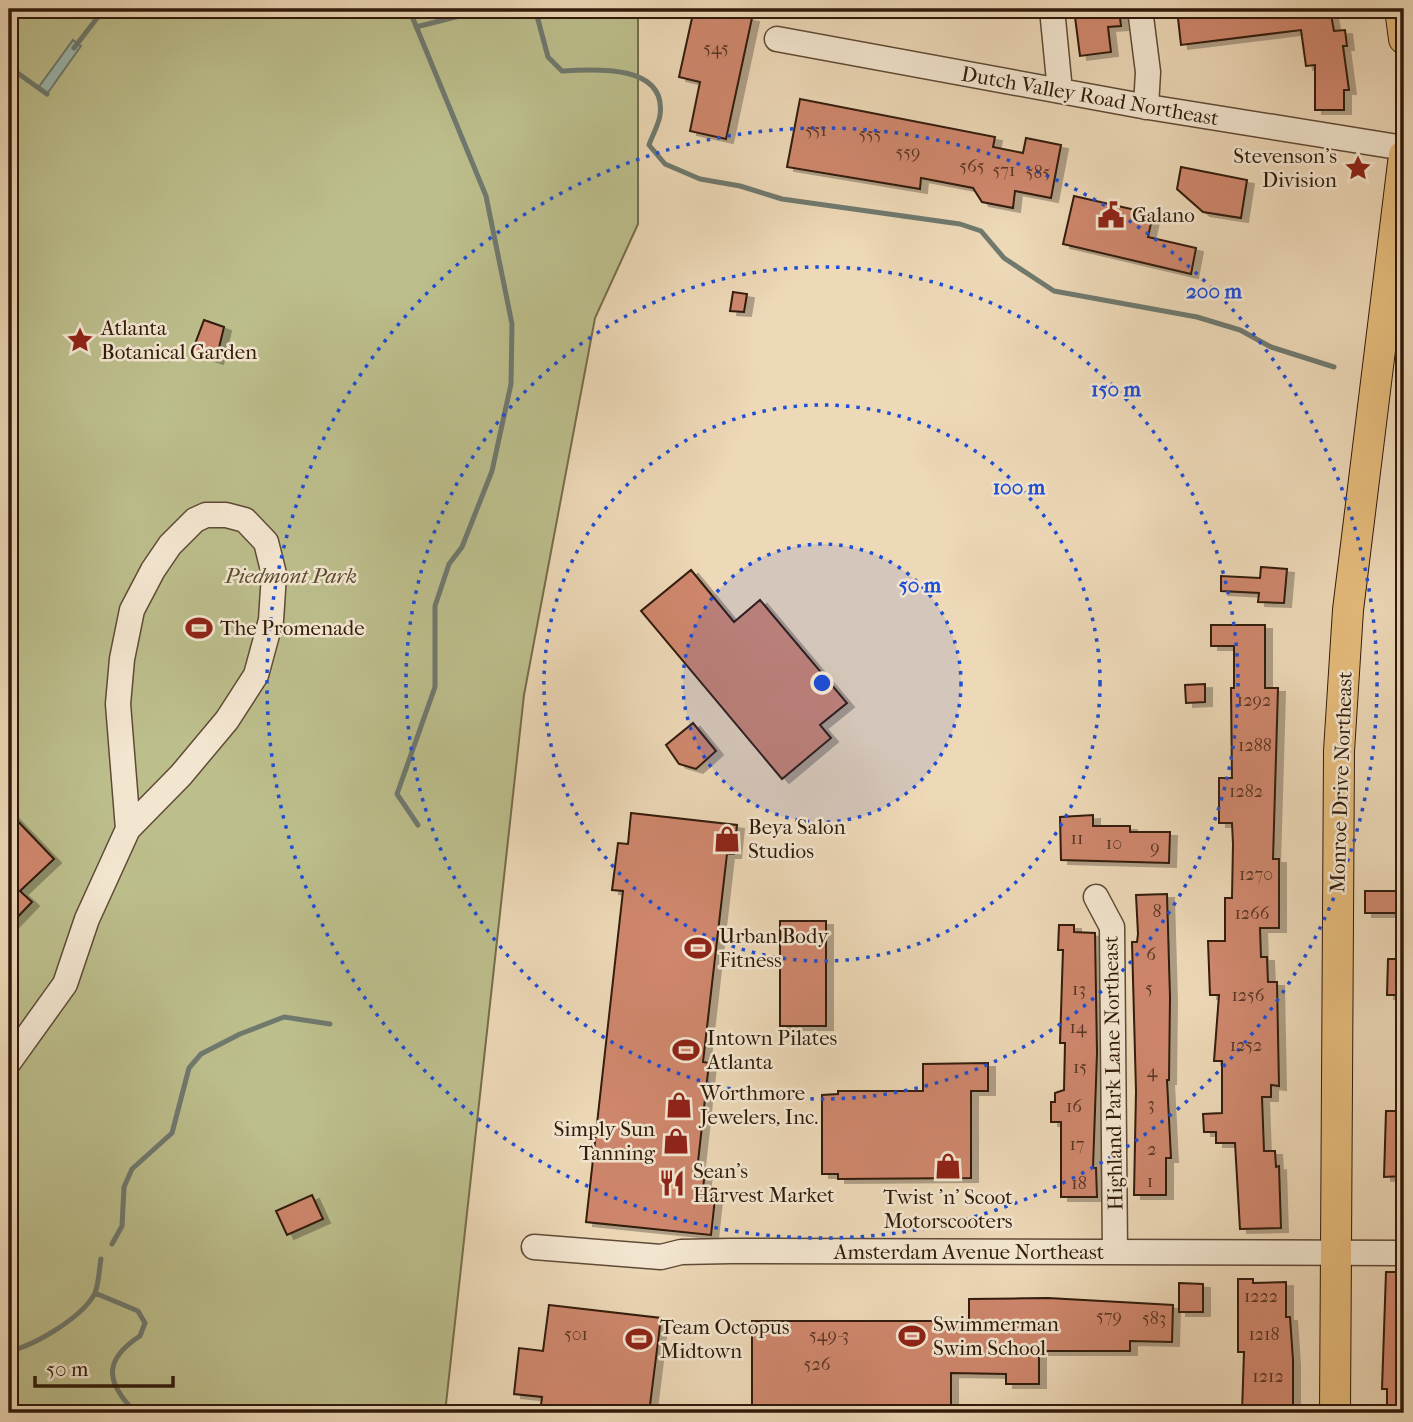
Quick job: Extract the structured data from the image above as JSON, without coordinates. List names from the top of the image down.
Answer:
{
  "streets": {
    "main road": ["Monroe Drive Northeast"],
    "street": ["Dutch Valley Road Northeast", "Highland Park Lane Northeast", "Amsterdam Avenue Northeast"]
  },
  "crossings": [
    ["Monroe Drive Northeast", "Amsterdam Avenue Northeast"],
    ["Highland Park Lane Northeast", "Amsterdam Avenue Northeast"]
  ],
  "parks": ["Piedmont Park"],
  "places": {
    "place": ["Stevenson's Division", "Atlanta Botanical Garden"],
    "public building": ["Galano"],
    "sports": [
      "The Promenade",
      "Urban Body Fitness",
      "Intown Pilates Atlanta",
      "Swimmerman Swim School",
      "Team Octopus Midtown"
    ],
    "shop": [
      "Beya Salon Studios",
      "Worthmore Jewelers, Inc.",
      "Simply Sun Tanning",
      "Twist 'n' Scoot Motorscooters"
    ],
    "restaurant": ["Sean's Harvest Market"]
  },
  "house_numbers": [
    "545",
    "551",
    "555",
    "559",
    "565",
    "571",
    "585",
    "1292",
    "1288",
    "1282",
    "11",
    "10",
    "9",
    "1270",
    "8",
    "1266",
    "6",
    "5",
    "13",
    "1256",
    "14",
    "1252",
    "15",
    "4",
    "3",
    "16",
    "17",
    "2",
    "1",
    "18",
    "1222",
    "579",
    "583",
    "501",
    "1218",
    "549-3",
    "526",
    "1212"
  ],
  "scale_bar": "50 m",
  "rings": [
    "200 m",
    "150 m",
    "100 m",
    "50 m"
  ]
}
